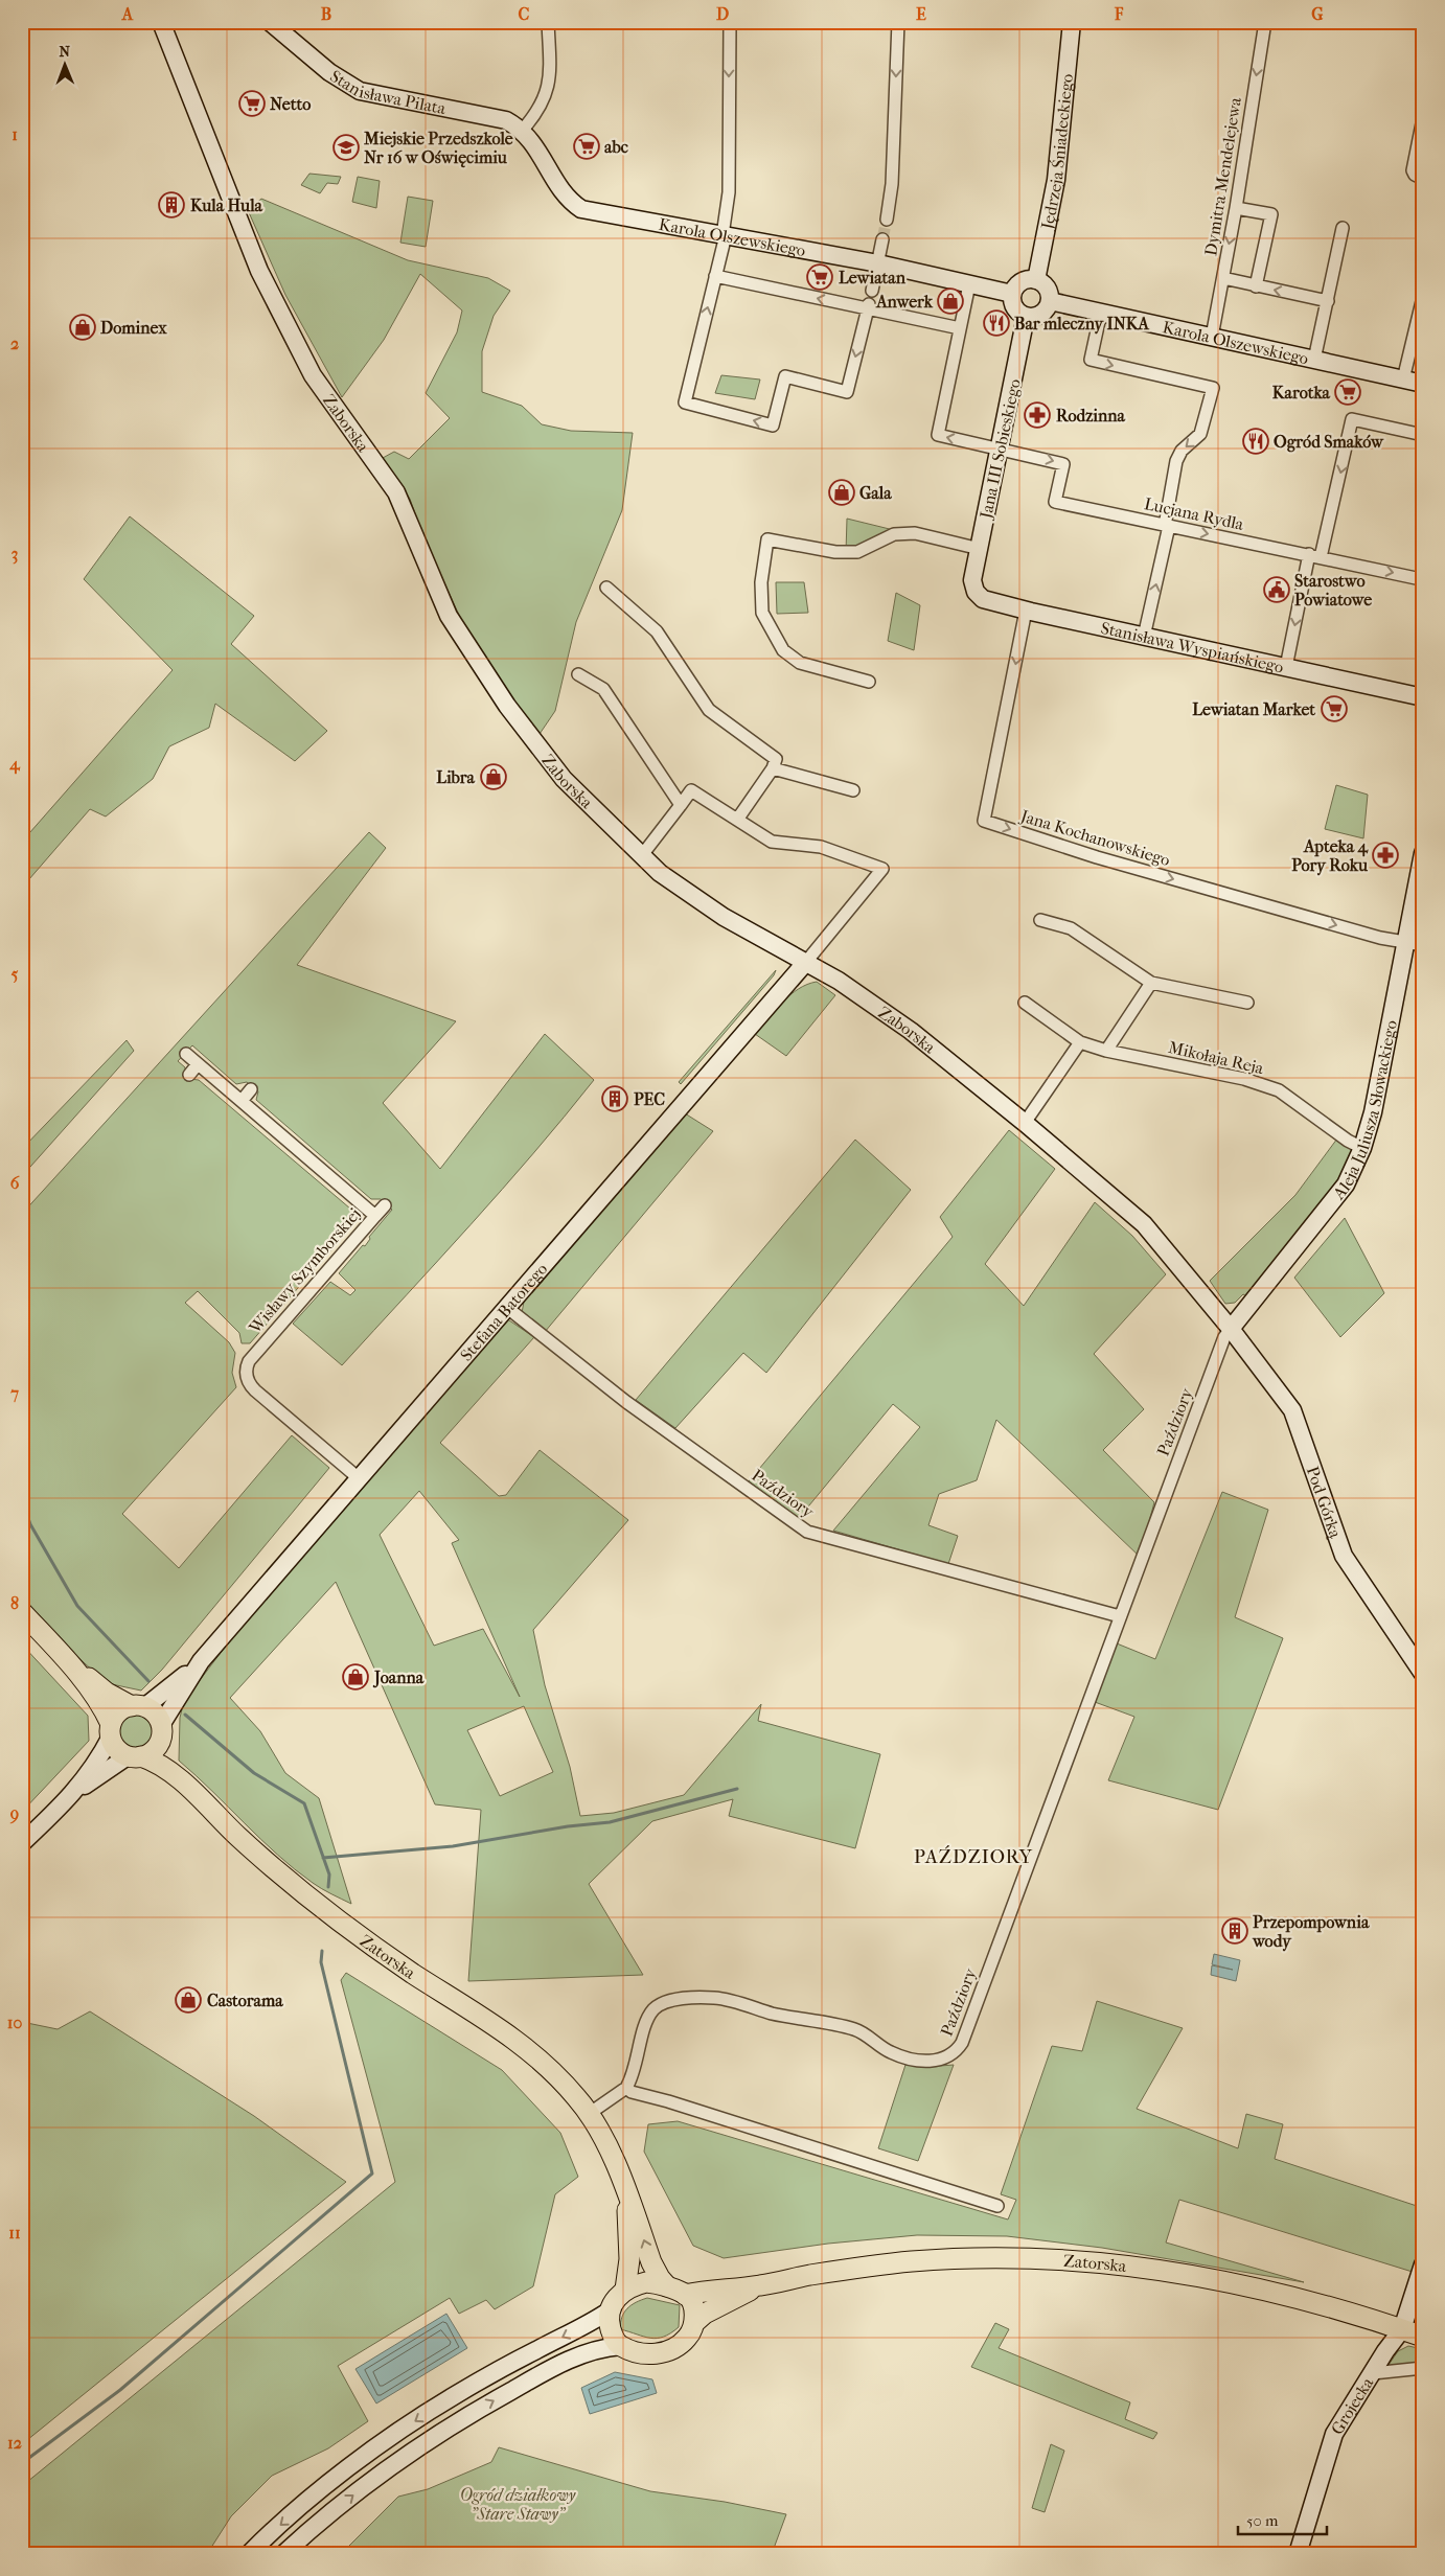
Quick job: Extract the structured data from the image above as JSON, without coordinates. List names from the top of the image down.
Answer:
{
  "streets": {
    "main road": ["Zatorska"],
    "street": [
      "Stanisława Pilata",
      "Jędrzeja Śniadeckiego",
      "Dymitra Mendelejewa",
      "Karola Olszewskiego",
      "Zaborska",
      "Jana III Sobieskiego",
      "Lucjana Rydla",
      "Stanisława Wyspiańskiego",
      "Jana Kochanowskiego",
      "Mikołaja Reja",
      "Aleja Juliusza Słowackiego",
      "Wisławy Szymborskiej",
      "Stefana Batorego",
      "Paździory",
      "Pod Górką",
      "Grojecka"
    ]
  },
  "crossings": [
    ["Stanisława Pilata", "Karola Olszewskiego"],
    ["Jędrzeja Śniadeckiego", "Karola Olszewskiego"],
    ["Jędrzeja Śniadeckiego", "Jana III Sobieskiego"],
    ["Dymitra Mendelejewa", "Karola Olszewskiego"],
    ["Karola Olszewskiego", "Jana III Sobieskiego"],
    ["Zaborska", "Aleja Juliusza Słowackiego"],
    ["Zaborska", "Stefana Batorego"],
    ["Zaborska", "Paździory"],
    ["Zaborska", "Pod Górką"],
    ["Jana III Sobieskiego", "Lucjana Rydla"],
    ["Jana III Sobieskiego", "Stanisława Wyspiańskiego"],
    ["Stanisława Wyspiańskiego", "Jana Kochanowskiego"],
    ["Jana Kochanowskiego", "Aleja Juliusza Słowackiego"],
    ["Mikołaja Reja", "Aleja Juliusza Słowackiego"],
    ["Aleja Juliusza Słowackiego", "Paździory"],
    ["Aleja Juliusza Słowackiego", "Pod Górką"],
    ["Wisławy Szymborskiej", "Stefana Batorego"],
    ["Stefana Batorego", "Paździory"],
    ["Stefana Batorego", "Zatorska"],
    ["Paździory", "Pod Górką"],
    ["Zatorska", "Grojecka"]
  ],
  "one_way": ["Dymitra Mendelejewa", "Lucjana Rydla"],
  "districts": ["PAŹDZIORY"],
  "parks": ["Ogród działkowy \"Stare Stawy\""],
  "places": {
    "supermarket": [
      "Netto",
      "abc",
      "Lewiatan",
      "Karotka",
      "Lewiatan Market"
    ],
    "school or university": ["Miejskie Przedszkole Nr 16 w Oświęcimiu"],
    "building": ["Kula Hula", "PEC", "Przepompownia wody"],
    "shop": [
      "Anwerk",
      "Dominex",
      "Gala",
      "Libra",
      "Joanna",
      "Castorama"
    ],
    "restaurant": ["Bar mleczny INKA", "Ogród Smaków"],
    "pharmacy": ["Rodzinna", "Apteka 4 Pory Roku"],
    "public building": ["Starostwo Powiatowe"]
  },
  "scale_bar": "50 m",
  "north": "top",
  "grid": {
    "columns": [
      "A",
      "B",
      "C",
      "D",
      "E",
      "F",
      "G"
    ],
    "rows": [
      "1",
      "2",
      "3",
      "4",
      "5",
      "6",
      "7",
      "8",
      "9",
      "10",
      "11",
      "12"
    ]
  }
}
